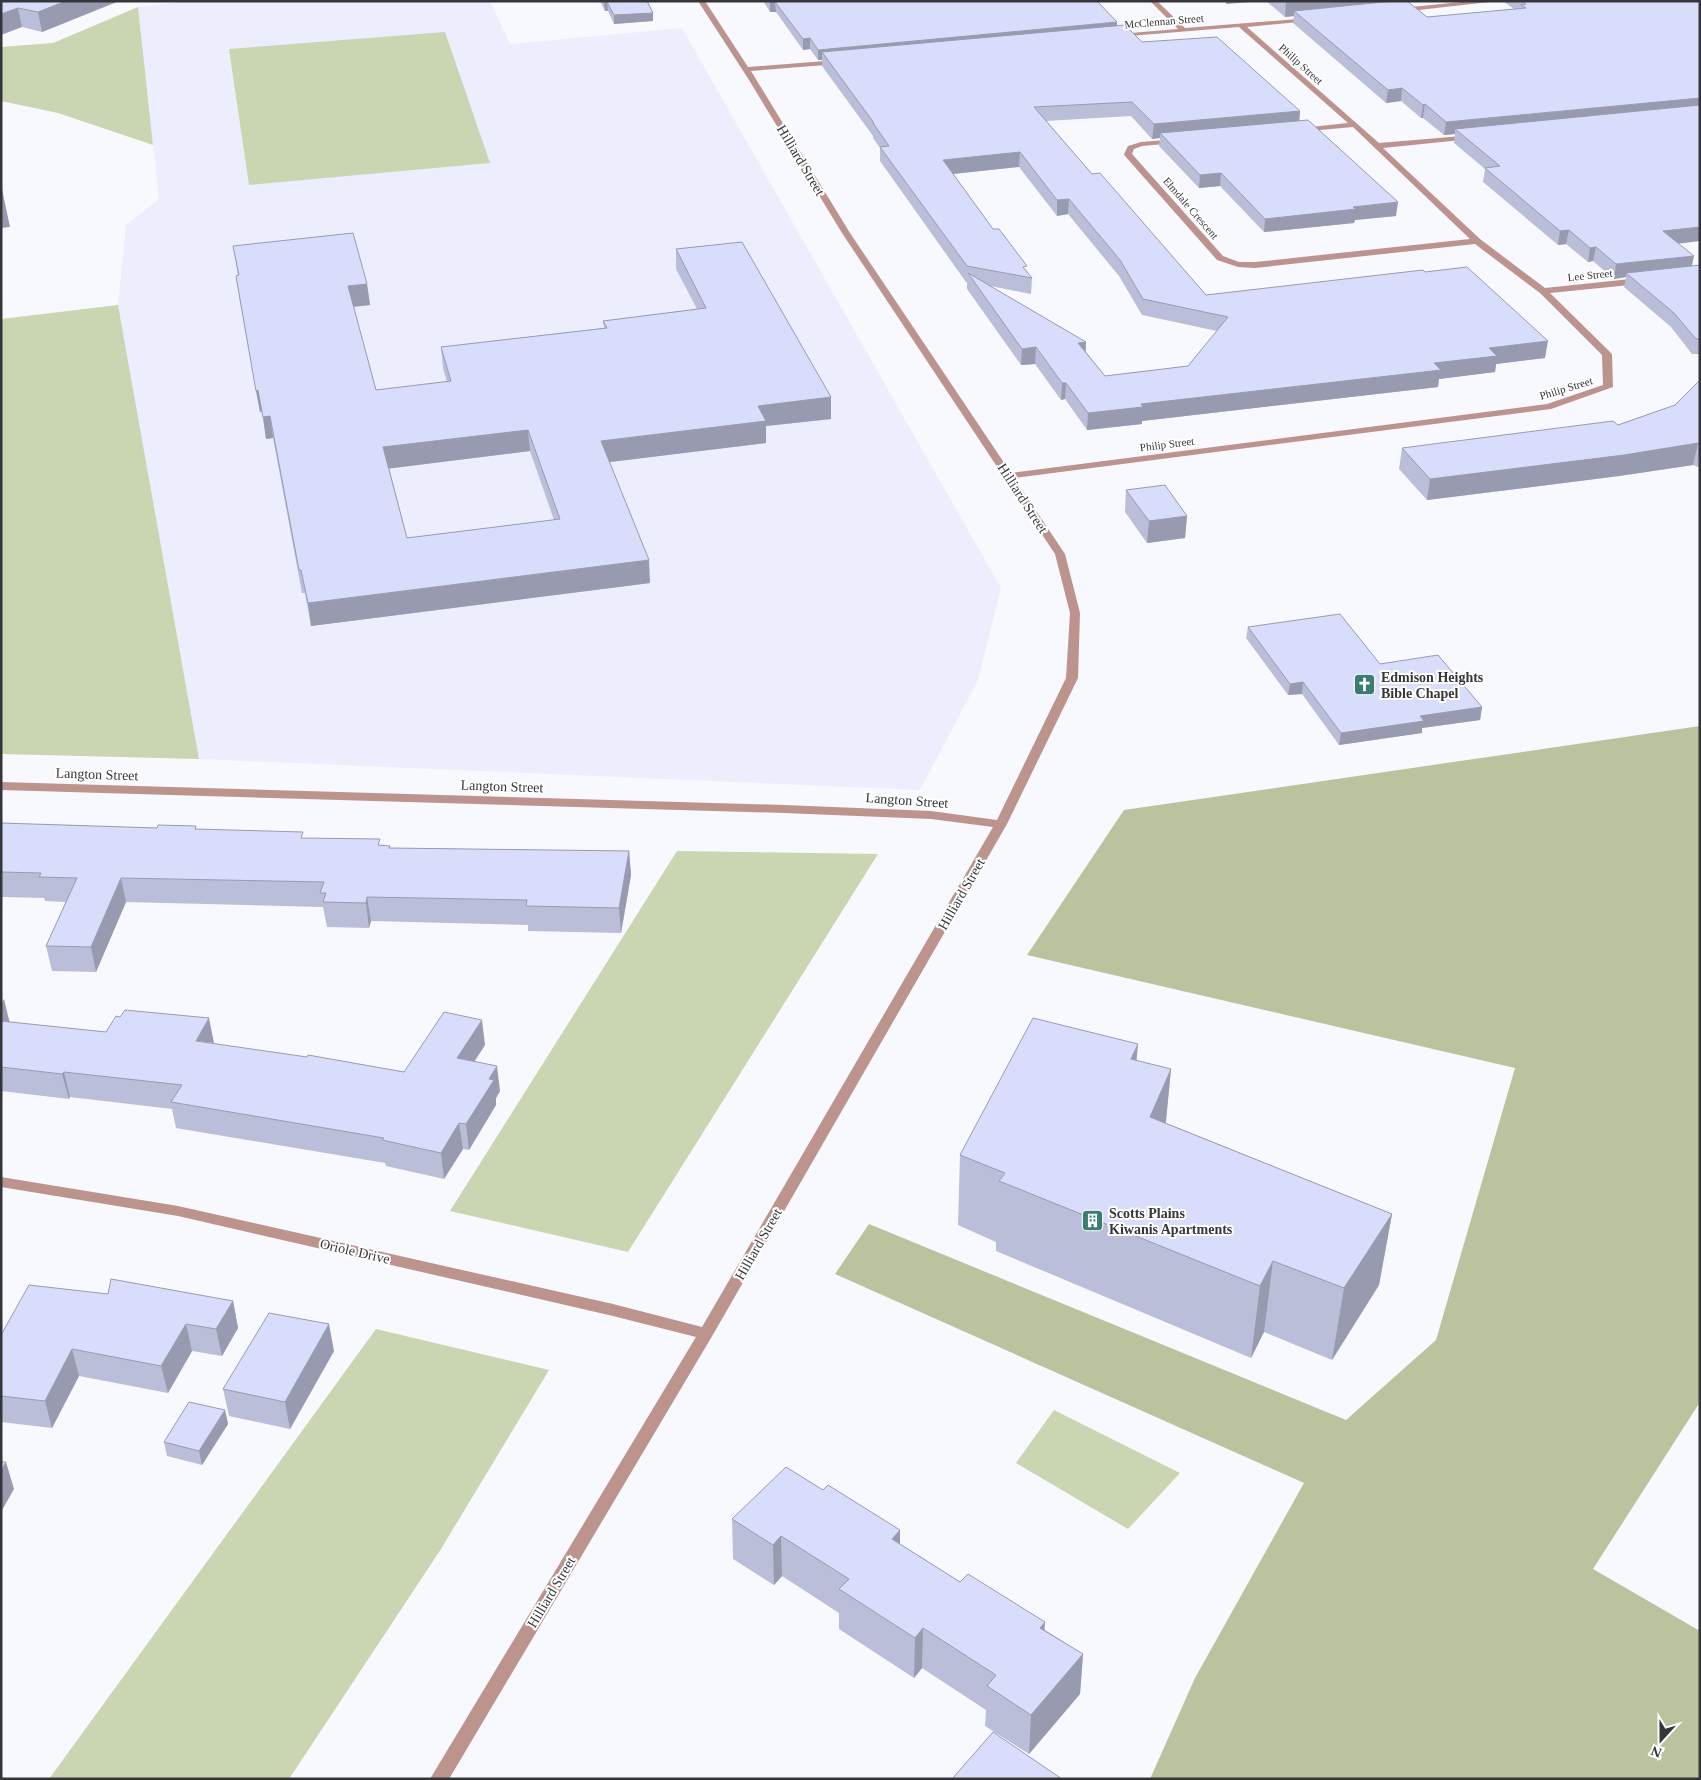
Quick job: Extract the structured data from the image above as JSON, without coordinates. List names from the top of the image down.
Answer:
{
  "streets": {
    "street": [
      "McClennan Street",
      "Philip Street",
      "Hilliard Street",
      "Elmdale Crescent",
      "Lee Street",
      "Langton Street",
      "Oriole Drive"
    ]
  },
  "crossings": [
    ["McClennan Street", "Philip Street"],
    ["Philip Street", "Hilliard Street"],
    ["Philip Street", "Elmdale Crescent"],
    ["Philip Street", "Lee Street"],
    ["Hilliard Street", "Langton Street"],
    ["Hilliard Street", "Oriole Drive"]
  ],
  "places": {
    "church": ["Edmison Heights Bible Chapel"],
    "building": ["Scotts Plains Kiwanis Apartments"]
  },
  "north": "bottom"
}
